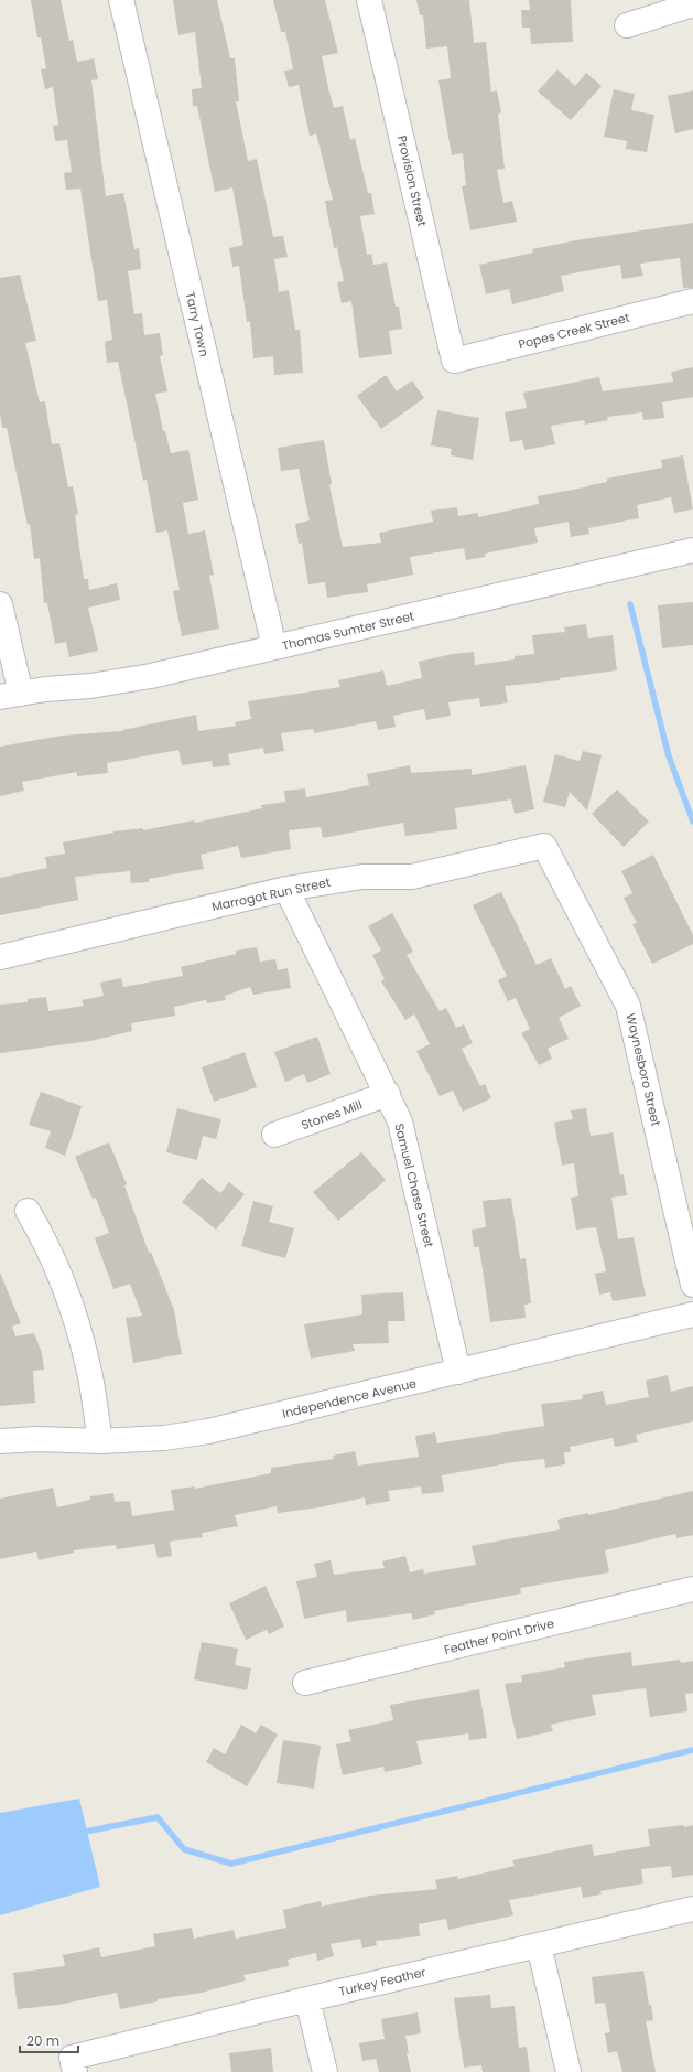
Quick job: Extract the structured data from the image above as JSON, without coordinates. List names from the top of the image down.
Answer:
{
  "streets": {
    "street": [
      "Provision Street",
      "Tarry Town",
      "Popes Creek Street",
      "Thomas Sumter Street",
      "Marrogot Run Street",
      "Waynesboro Street",
      "Stones Mill",
      "Samuel Chase Street",
      "Independence Avenue",
      "Feather Point Drive",
      "Turkey Feather"
    ]
  },
  "crossings": [
    ["Provision Street", "Popes Creek Street"],
    ["Tarry Town", "Thomas Sumter Street"],
    ["Marrogot Run Street", "Waynesboro Street"],
    ["Marrogot Run Street", "Samuel Chase Street"],
    ["Stones Mill", "Samuel Chase Street"],
    ["Samuel Chase Street", "Independence Avenue"]
  ],
  "scale_bar": "20 m"
}
